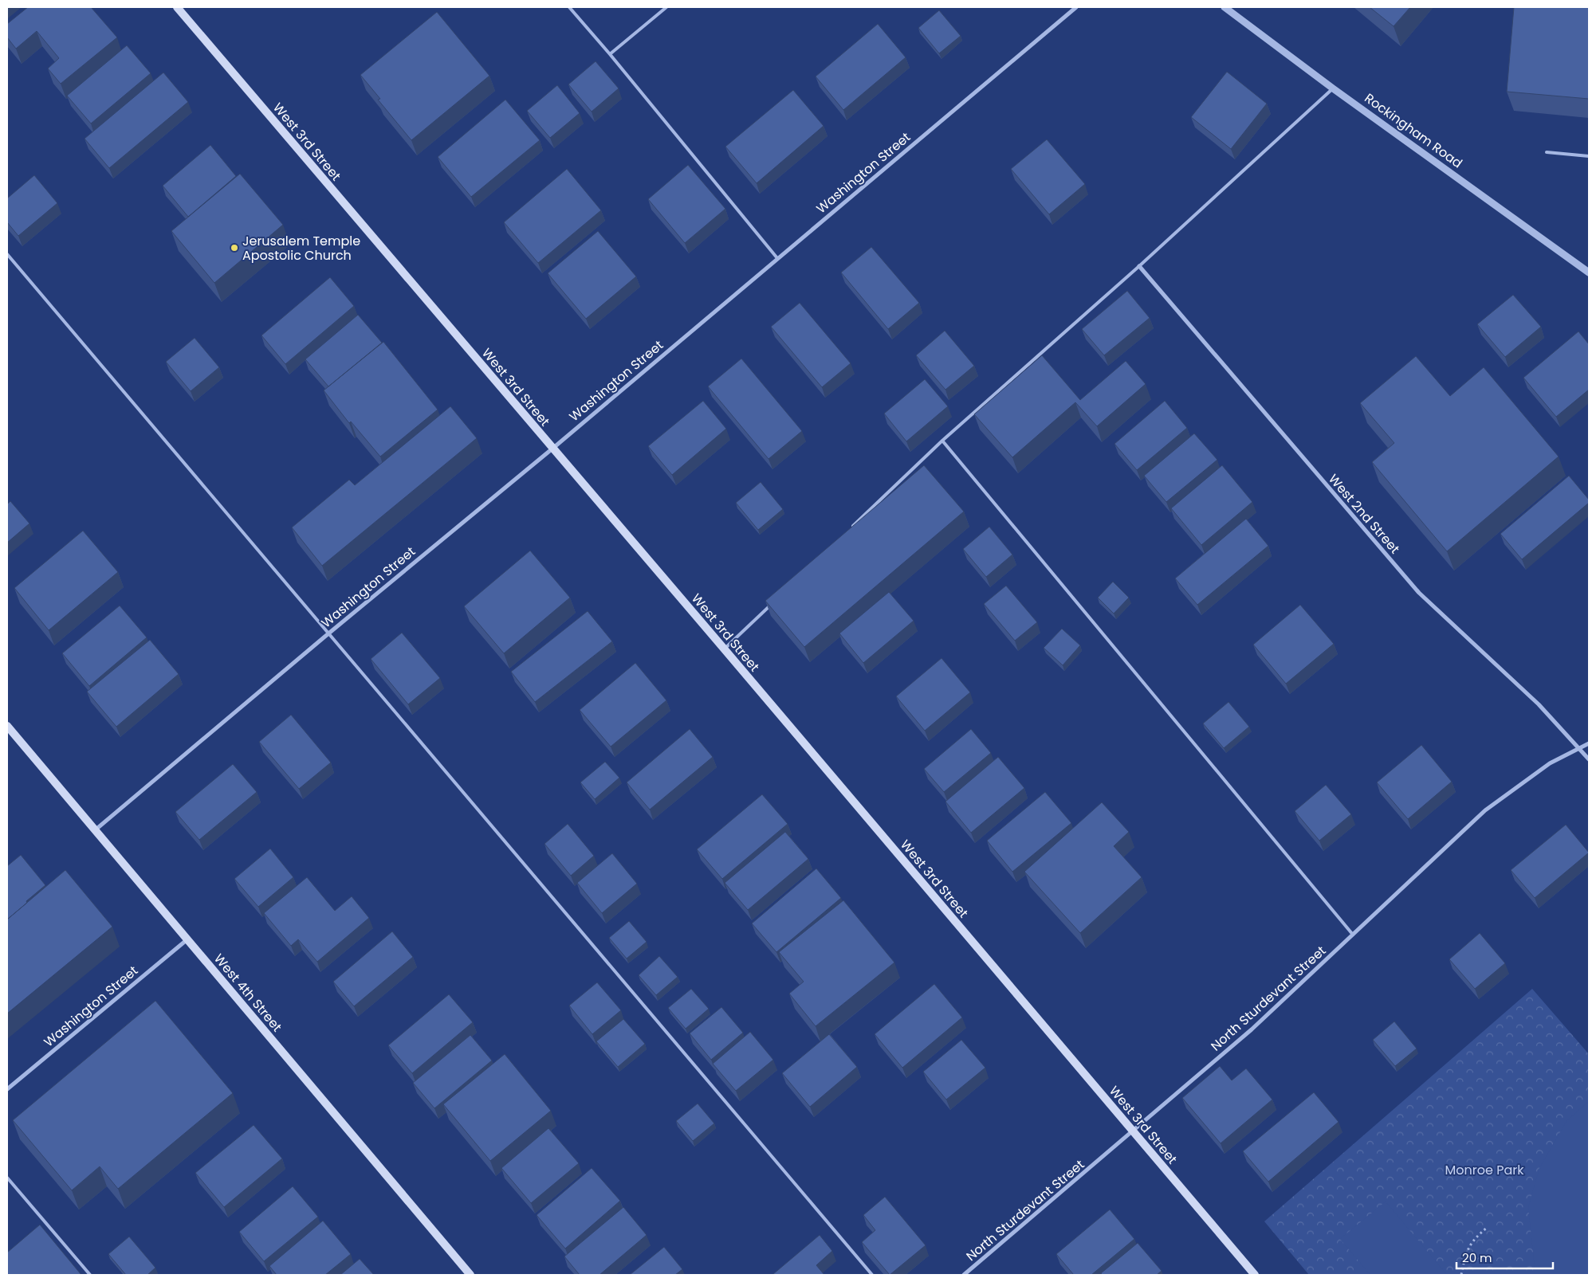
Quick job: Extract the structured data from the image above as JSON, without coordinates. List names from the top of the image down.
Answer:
{
  "streets": {
    "main road": ["West 3rd Street", "West 4th Street"],
    "street": [
      "Rockingham Road",
      "Washington Street",
      "West 2nd Street",
      "North Sturdevant Street"
    ]
  },
  "crossings": [
    ["West 3rd Street", "Washington Street"],
    ["West 3rd Street", "North Sturdevant Street"],
    ["Washington Street", "West 4th Street"],
    ["West 2nd Street", "North Sturdevant Street"]
  ],
  "parks": ["Monroe Park"],
  "places": ["Jerusalem Temple Apostolic Church"],
  "scale_bar": "20 m"
}
